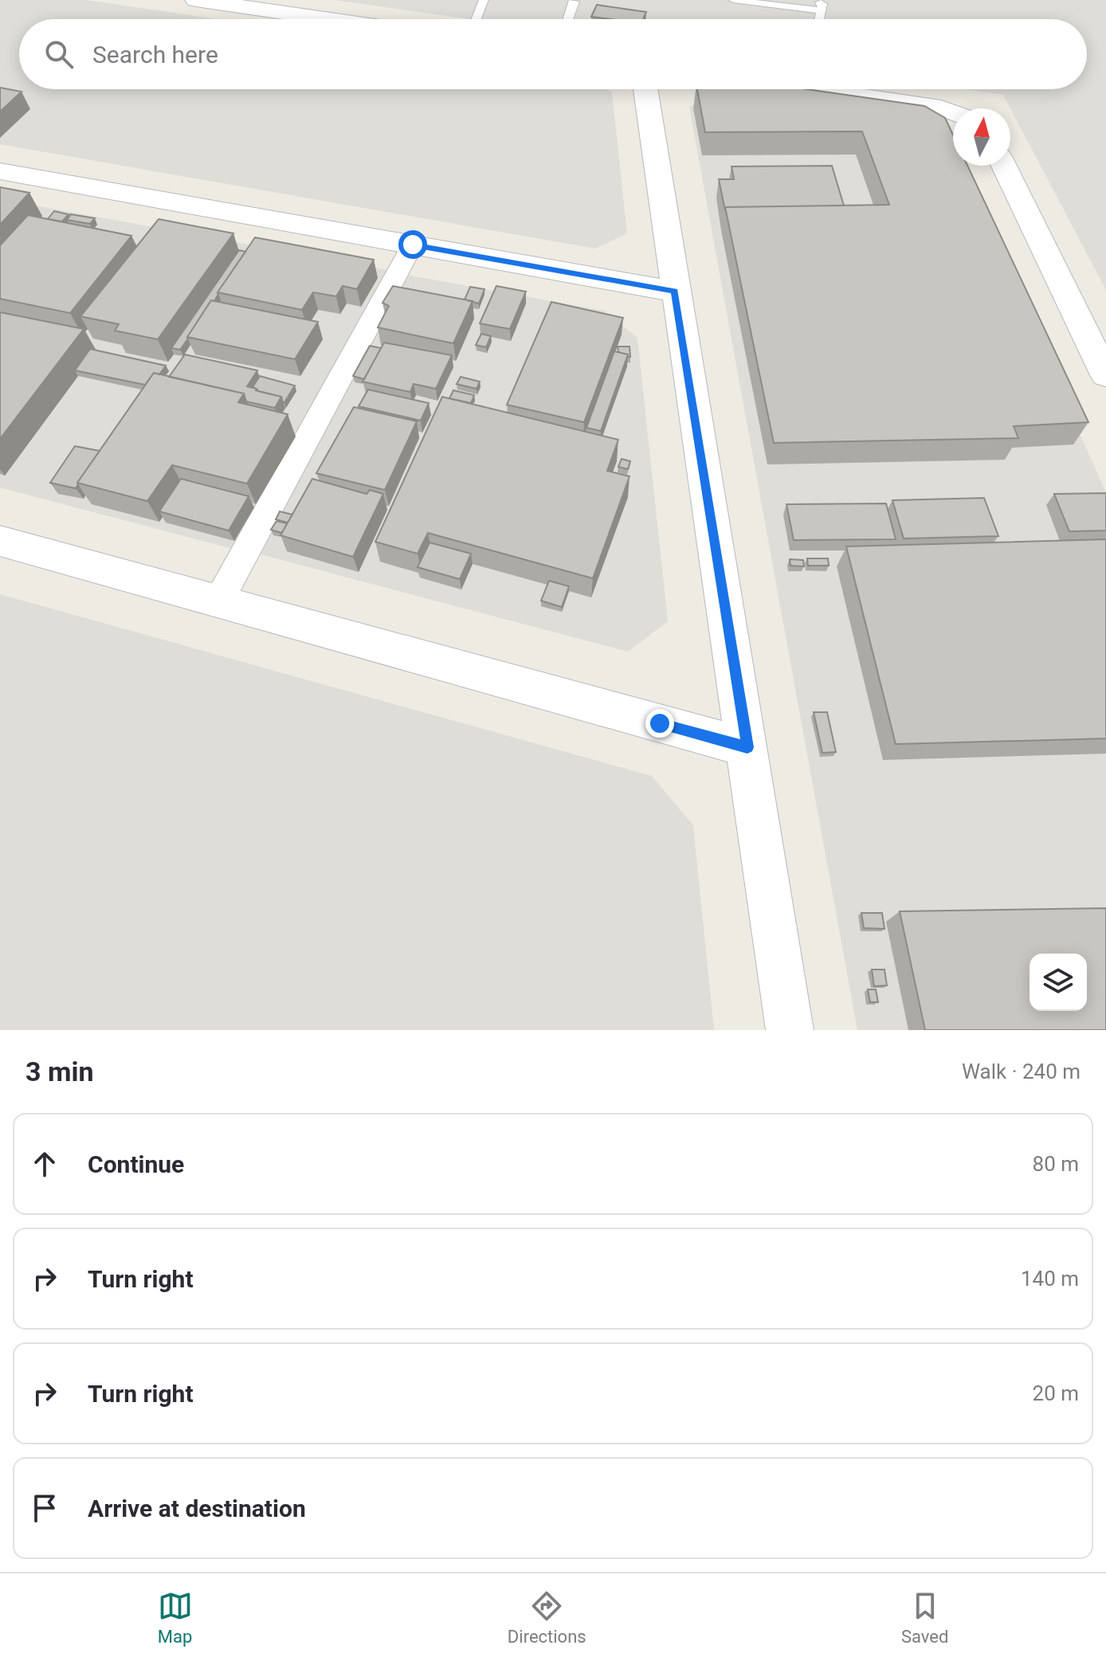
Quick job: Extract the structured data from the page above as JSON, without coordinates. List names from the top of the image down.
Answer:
{
  "north": "top",
  "page": {
    "search": "Search here",
    "heading": ["3 min", "Walk · 240 m"],
    "list": [
      ["Continue", "80 m"],
      ["Turn right", "140 m"],
      ["Turn right", "20 m"],
      "Arrive at destination"
    ],
    "nav": ["Map", "Directions", "Saved"]
  }
}
